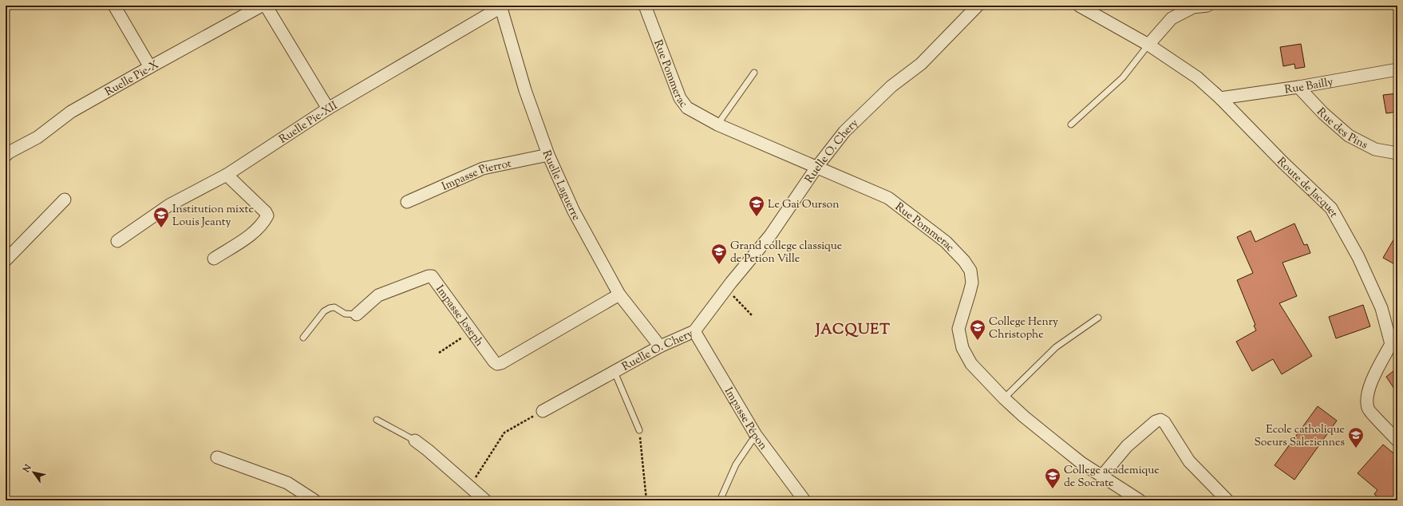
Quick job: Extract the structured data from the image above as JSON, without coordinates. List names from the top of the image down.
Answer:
{
  "streets": {
    "street": [
      "Rue Pommerac",
      "Ruelle Pie-X",
      "Rue Bailly",
      "Ruelle Pie-XII",
      "Rue des Pins",
      "Ruelle O. Chery",
      "Impasse Pierrot",
      "Ruelle Laguerre",
      "Route de Jacquet",
      "Impasse Joseph",
      "Impasse Pépon"
    ]
  },
  "crossings": [
    ["Rue Pommerac", "Ruelle O. Chery"],
    ["Rue Bailly", "Rue des Pins"],
    ["Rue Bailly", "Route de Jacquet"],
    ["Ruelle Pie-XII", "Ruelle Laguerre"],
    ["Ruelle O. Chery", "Ruelle Laguerre"],
    ["Ruelle O. Chery", "Impasse Pépon"],
    ["Impasse Pierrot", "Ruelle Laguerre"],
    ["Ruelle Laguerre", "Impasse Joseph"]
  ],
  "districts": ["JACQUET"],
  "places": {
    "school or university": [
      "Le Gai Ourson",
      "Institution mixte Louis Jeanty",
      "Grand college classique de Petion Ville",
      "College Henry Christophe",
      "Ecole catholique Soeurs Saleziennes",
      "College academique de Socrate"
    ]
  },
  "north": "top left"
}
